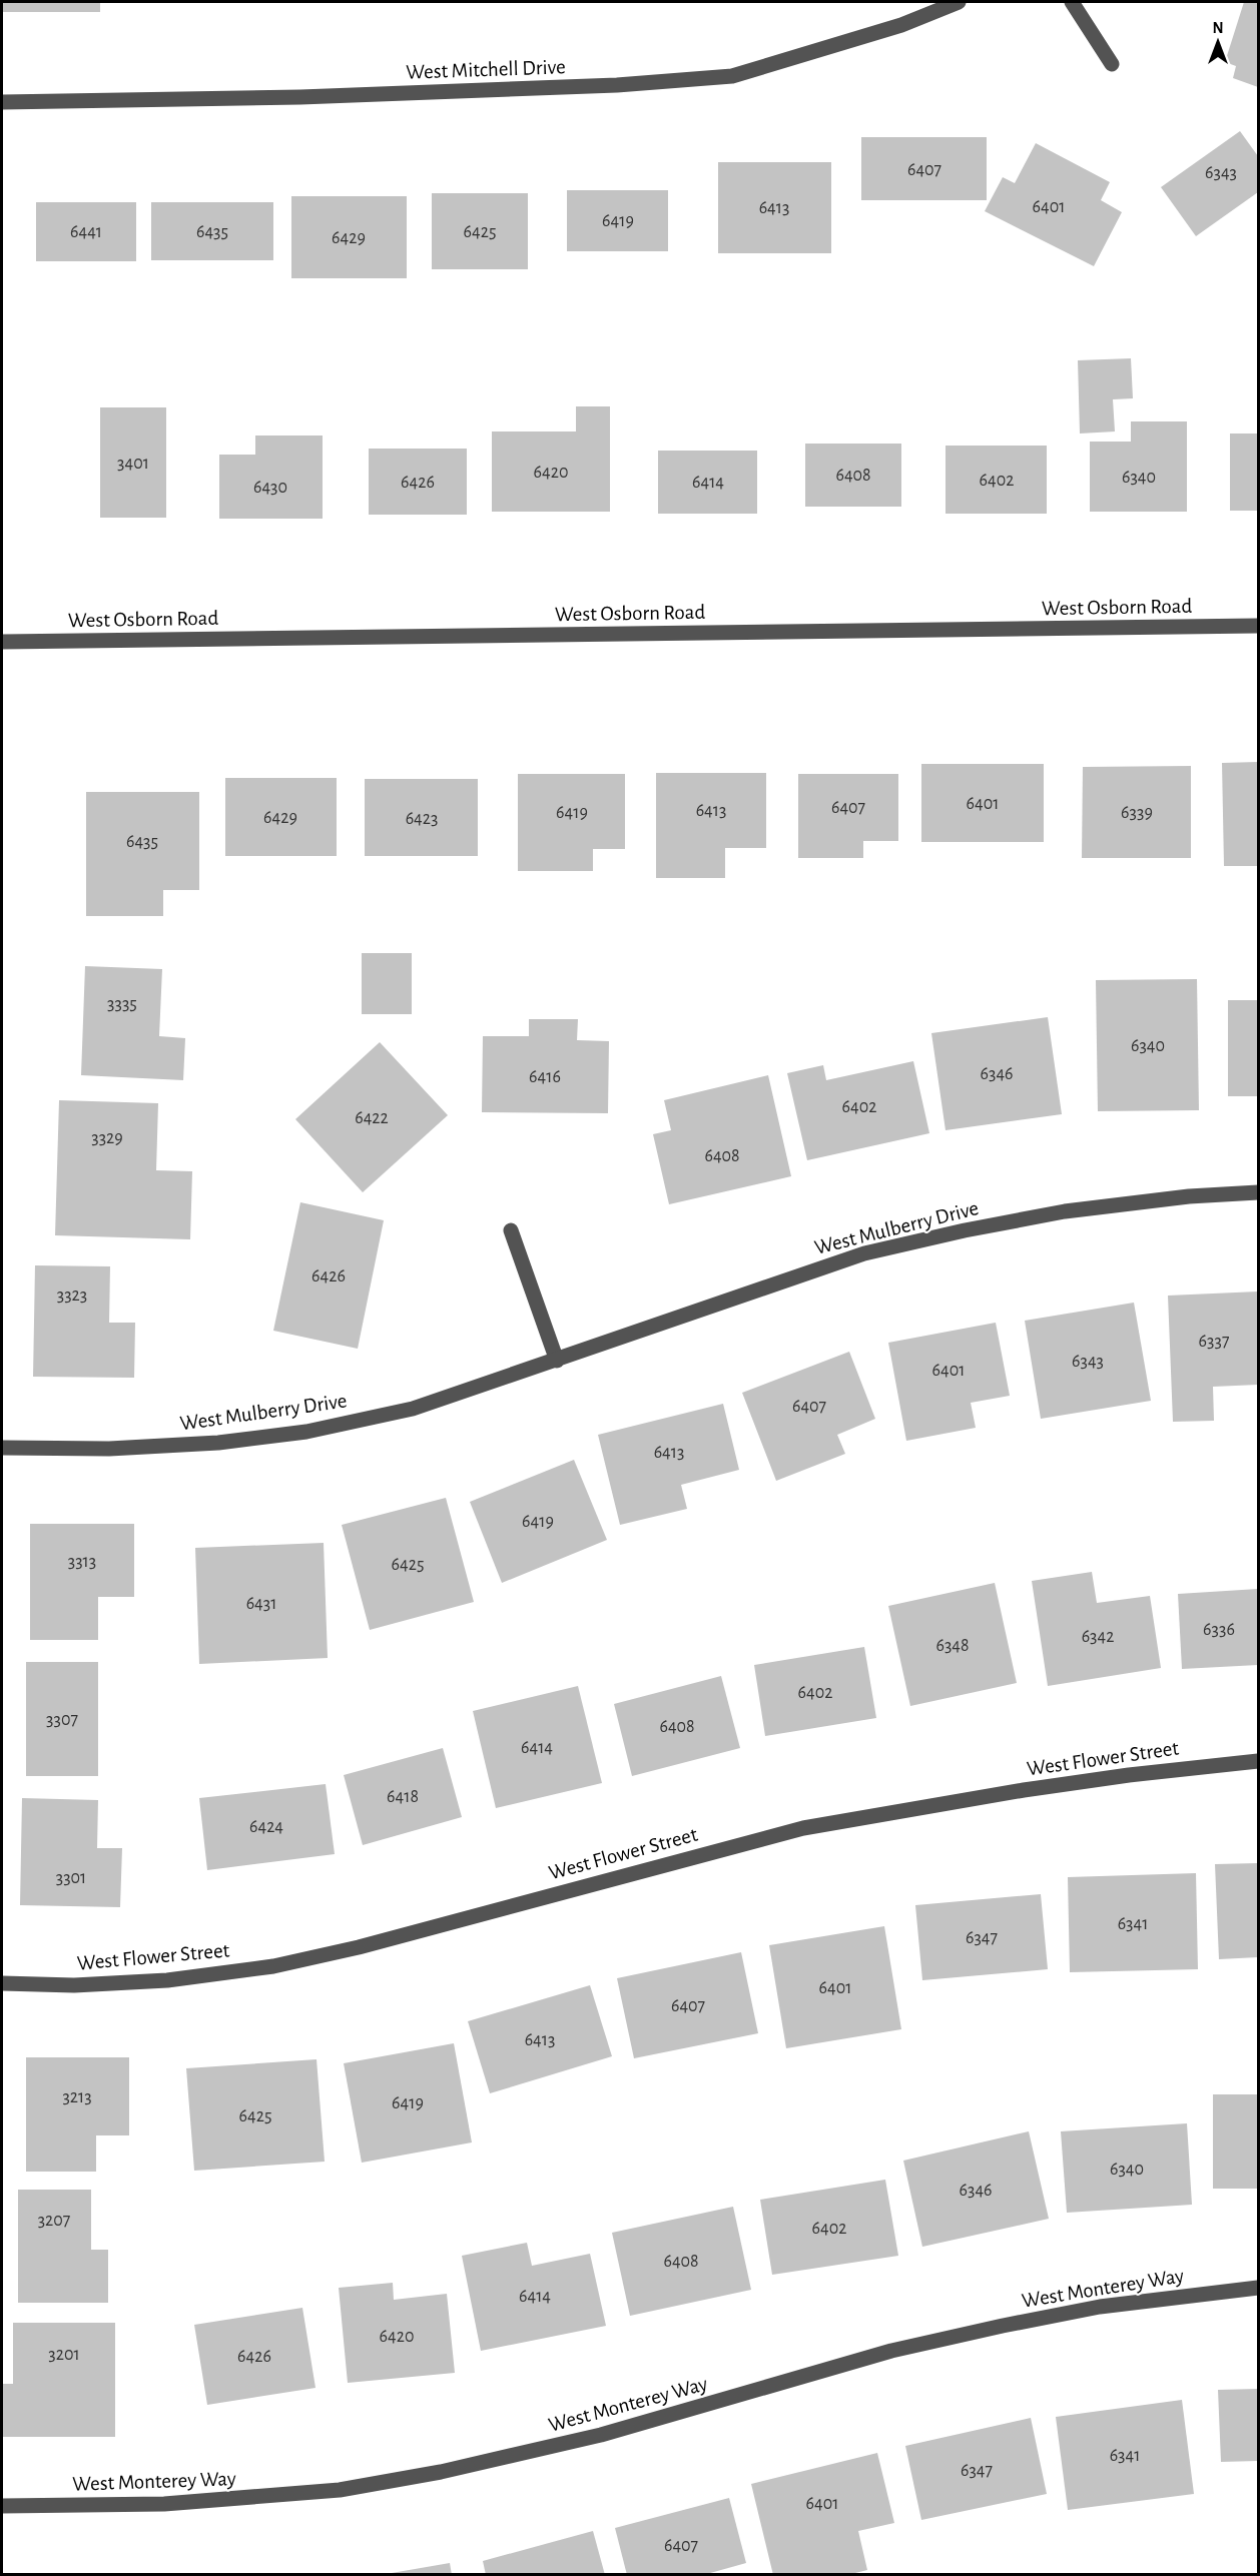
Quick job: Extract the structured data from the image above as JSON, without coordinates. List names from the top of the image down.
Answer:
{
  "streets": {
    "street": [
      "West Mitchell Drive",
      "West Osborn Road",
      "West Mulberry Drive",
      "West Flower Street",
      "West Monterey Way"
    ]
  },
  "house_numbers": [
    "6407",
    "6343",
    "6401",
    "6413",
    "6419",
    "6441",
    "6435",
    "6425",
    "6429",
    "3401",
    "6420",
    "6408",
    "6340",
    "6402",
    "6426",
    "6414",
    "6430",
    "6401",
    "6407",
    "6413",
    "6419",
    "6339",
    "6429",
    "6423",
    "6435",
    "3335",
    "6340",
    "6346",
    "6416",
    "6402",
    "6422",
    "3329",
    "6408",
    "6426",
    "3323",
    "6337",
    "6343",
    "6401",
    "6407",
    "6413",
    "6419",
    "3313",
    "6425",
    "6431",
    "6336",
    "6342",
    "6348",
    "6402",
    "3307",
    "6408",
    "6414",
    "6418",
    "6424",
    "3301",
    "6341",
    "6347",
    "6401",
    "6407",
    "6413",
    "3213",
    "6419",
    "6425",
    "6340",
    "6346",
    "3207",
    "6402",
    "6408",
    "6414",
    "6420",
    "3201",
    "6426",
    "6341",
    "6347",
    "6401",
    "6407"
  ],
  "north": "top"
}
